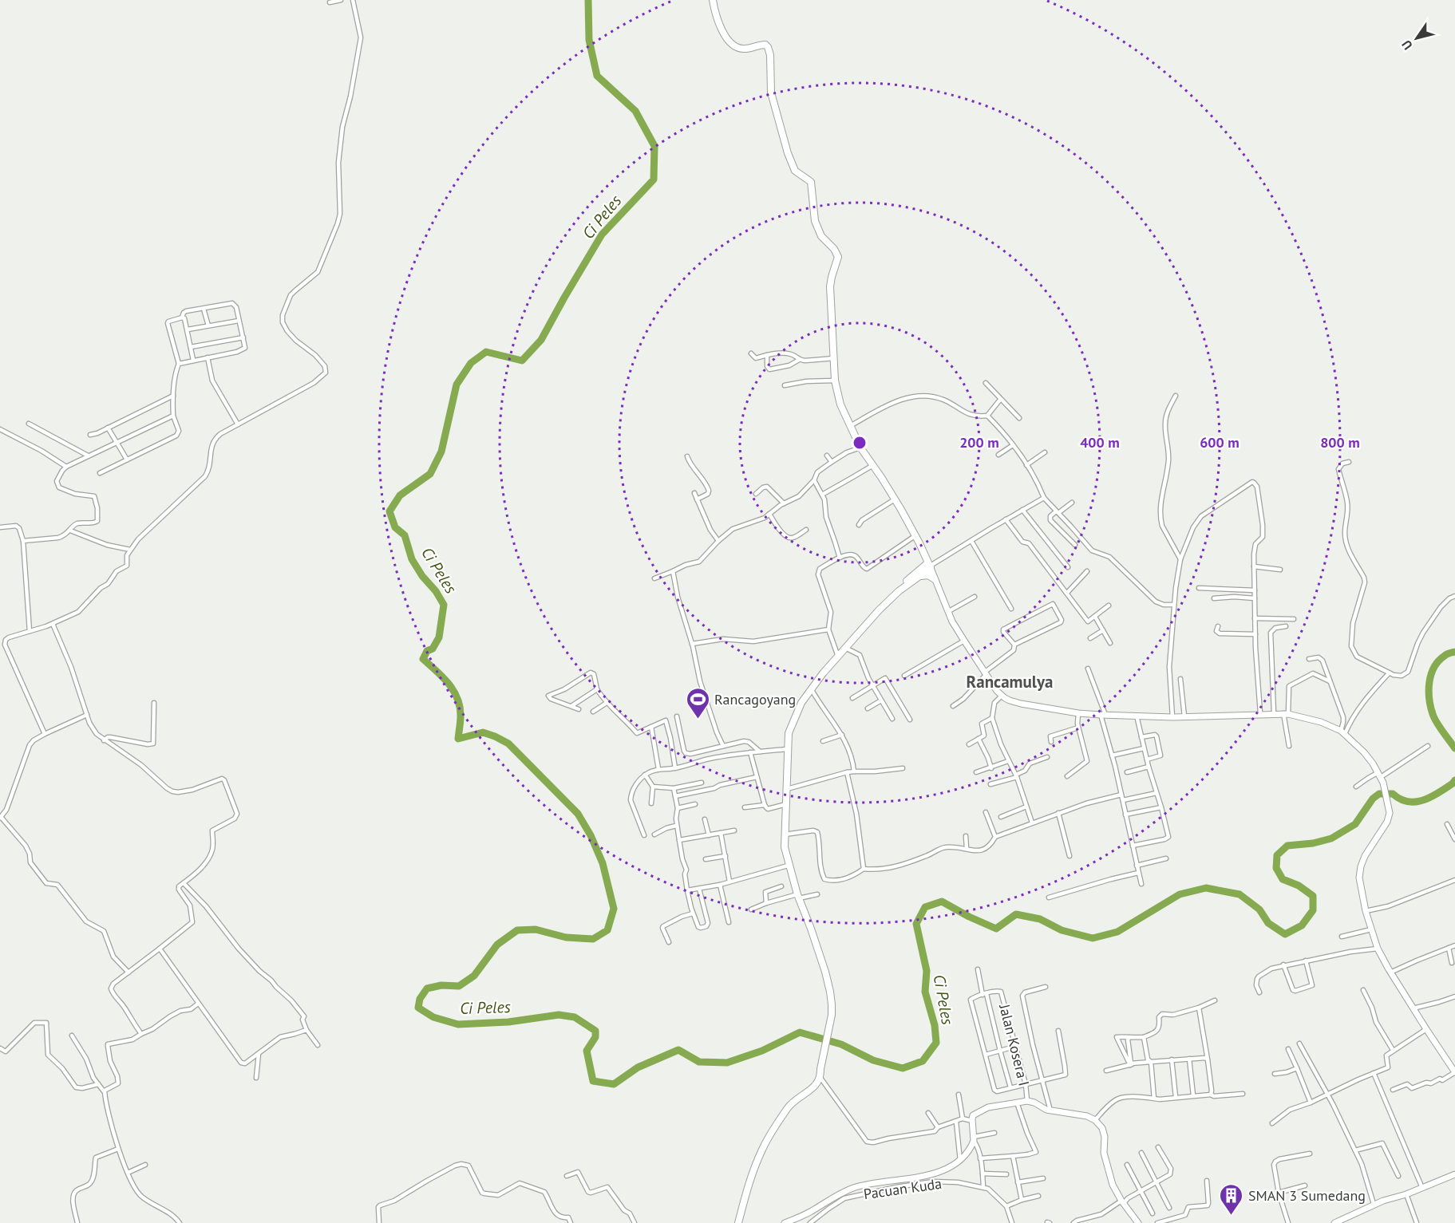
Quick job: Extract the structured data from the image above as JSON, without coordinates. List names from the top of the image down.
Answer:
{
  "streets": {
    "street": ["Jalan Kosera I", "Pacuan Kuda"]
  },
  "districts": ["Rancamulya"],
  "water": ["Ci Peles"],
  "places": {
    "sports": ["Rancagoyang"],
    "building": ["SMAN 3 Sumedang"]
  },
  "north": "bottom left",
  "rings": [
    "200 m",
    "400 m",
    "600 m",
    "800 m"
  ]
}
